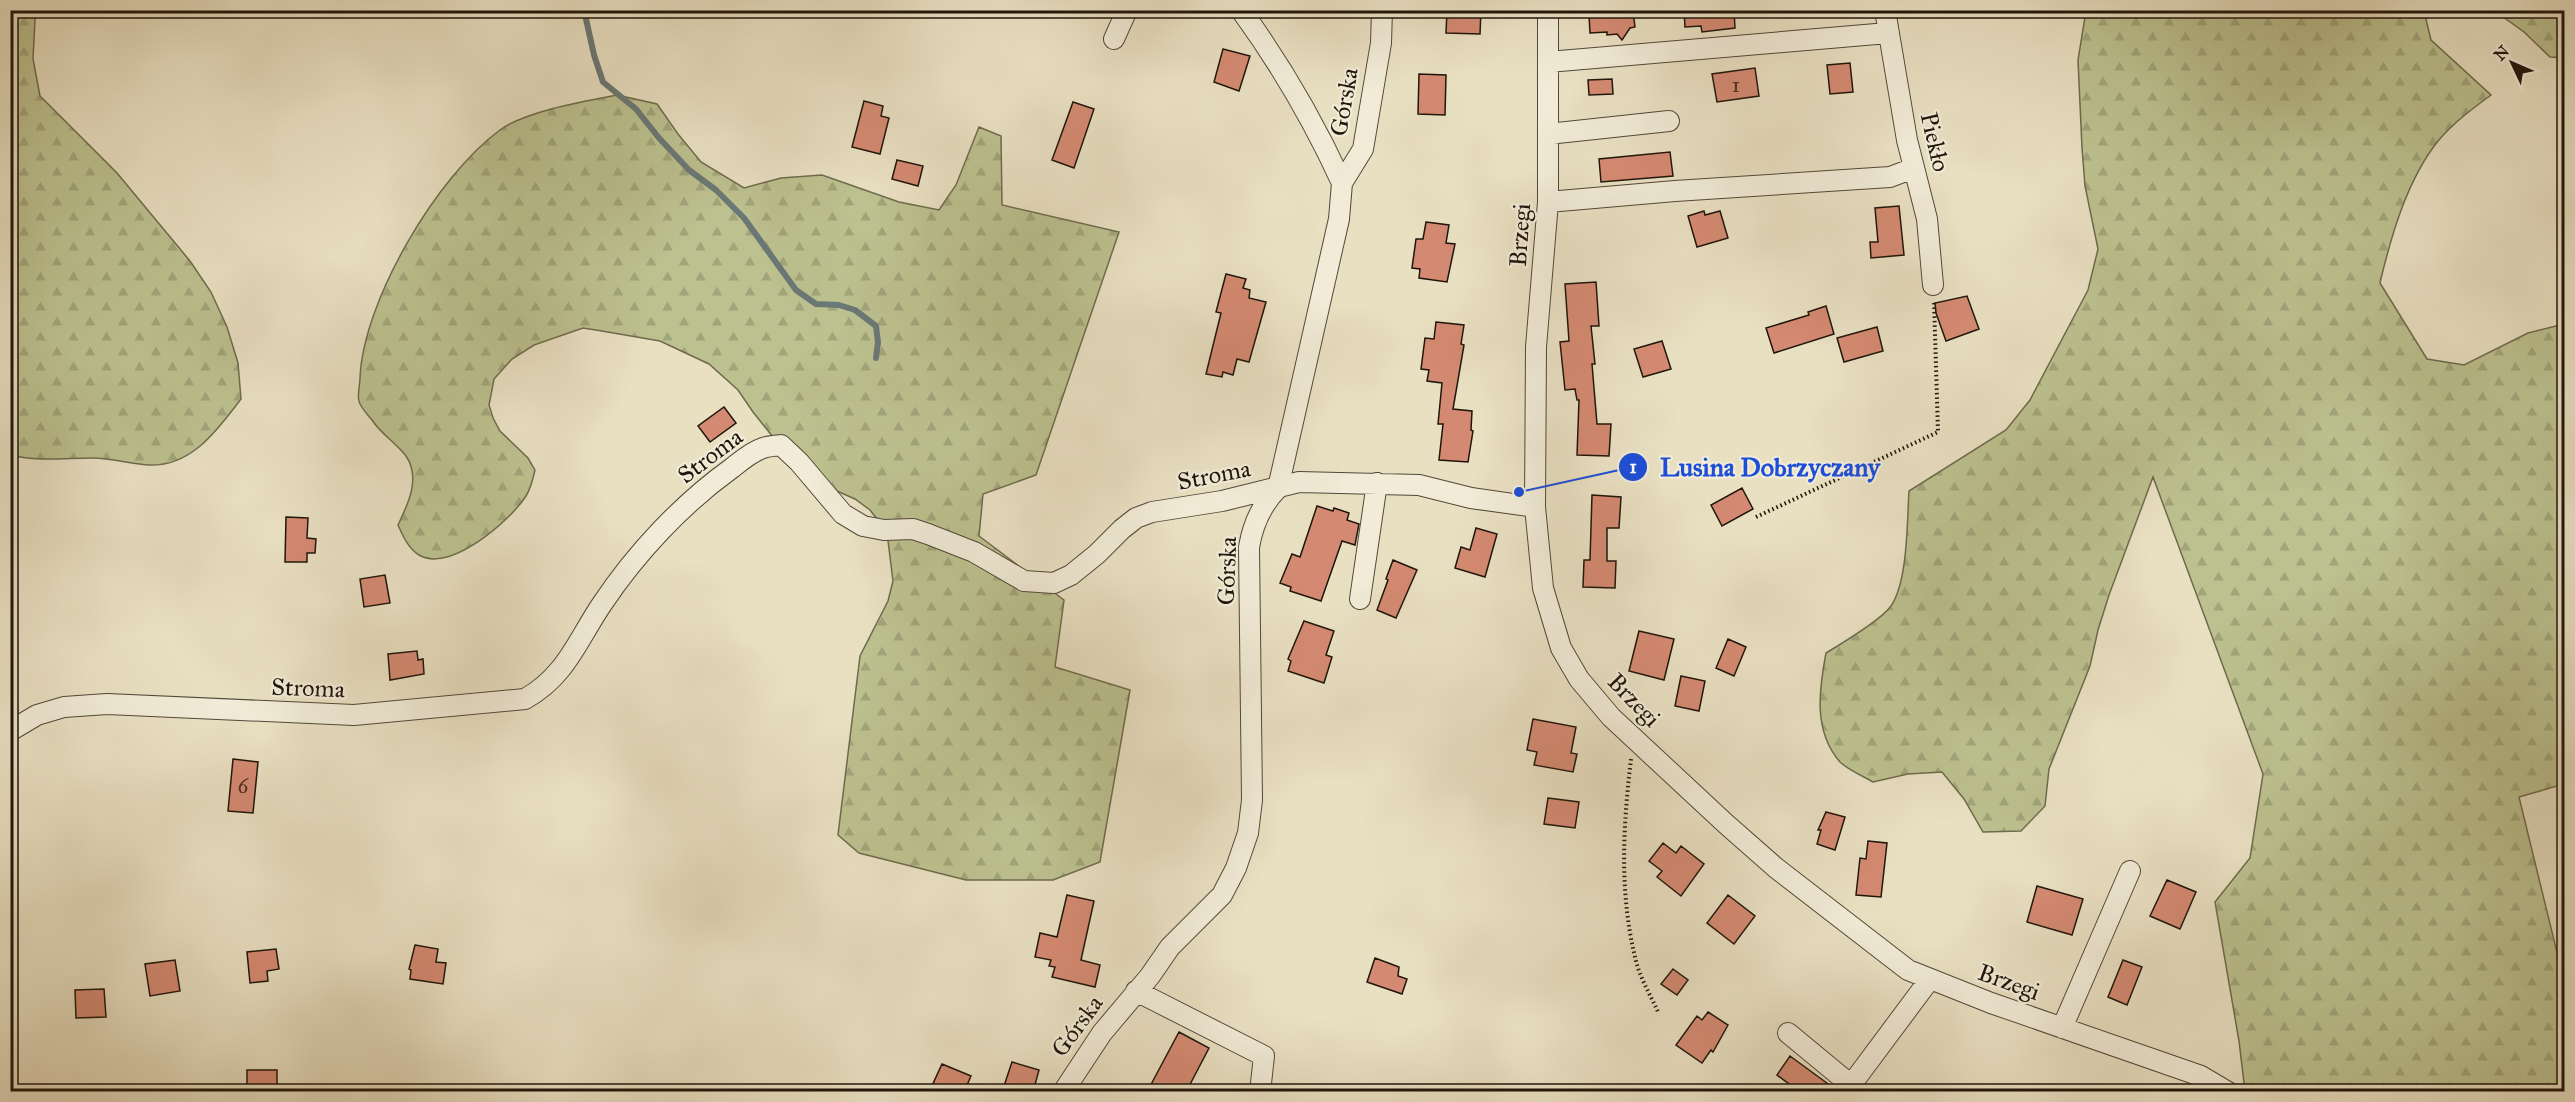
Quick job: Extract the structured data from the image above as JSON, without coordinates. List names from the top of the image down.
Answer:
{
  "streets": {
    "street": [
      "Górska",
      "Piekło",
      "Brzegi",
      "Stroma"
    ]
  },
  "crossings": [
    ["Górska", "Stroma"],
    ["Brzegi", "Stroma"]
  ],
  "places": ["Lusina Dobrzyczany"],
  "house_numbers": ["1", "6"],
  "north": "top left"
}
